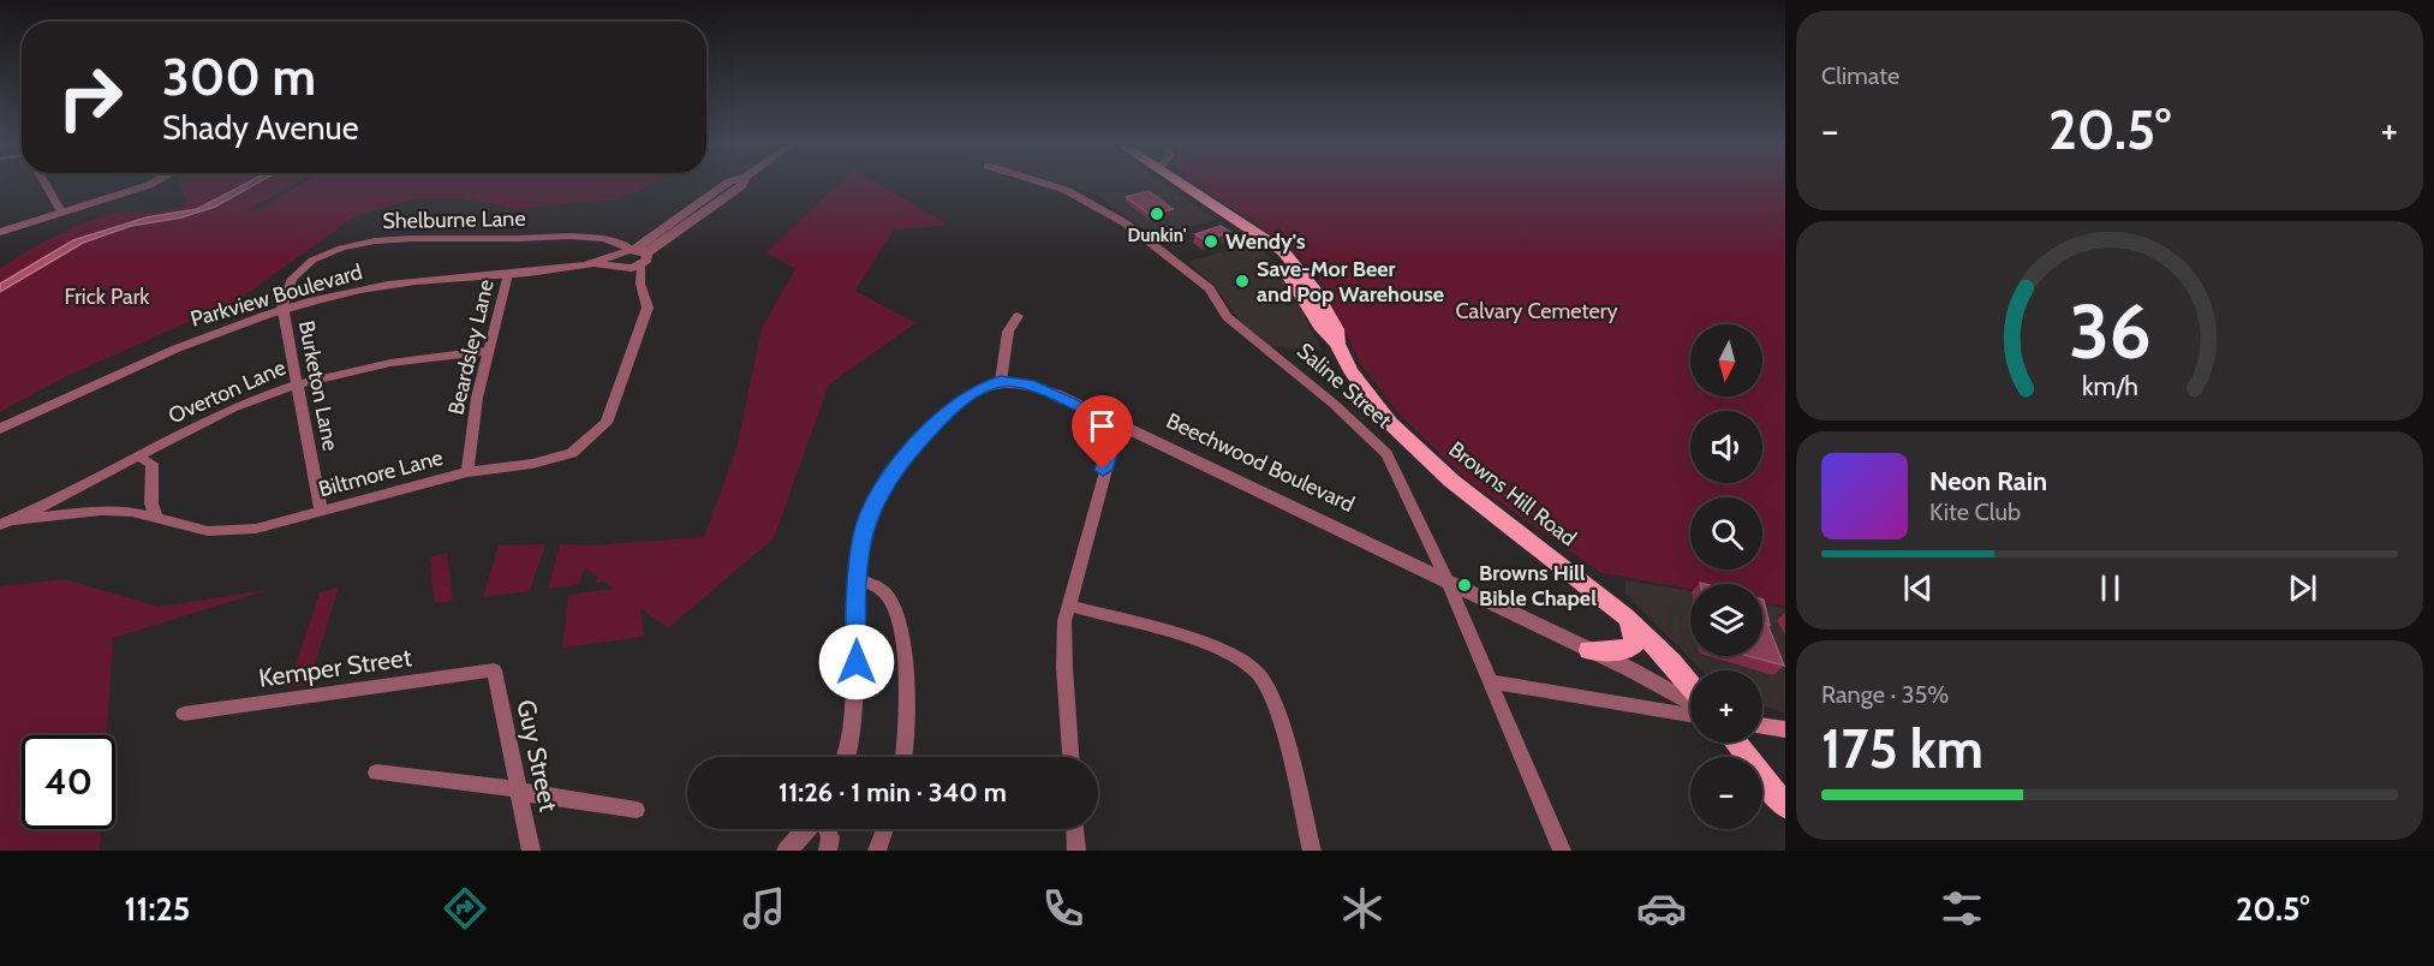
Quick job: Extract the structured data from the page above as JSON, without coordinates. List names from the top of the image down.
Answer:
{
  "streets": {
    "main road": ["Browns Hill Road"],
    "street": [
      "Shelburne Lane",
      "Parkview Boulevard",
      "Beardsley Lane",
      "Burketon Lane",
      "Saline Street",
      "Overton Lane",
      "Beechwood Boulevard",
      "Biltmore Lane",
      "Kemper Street",
      "Guy Street"
    ]
  },
  "crossings": [
    ["Shelburne Lane", "Parkview Boulevard"],
    ["Shelburne Lane", "Burketon Lane"],
    ["Parkview Boulevard", "Beardsley Lane"],
    ["Parkview Boulevard", "Burketon Lane"],
    ["Parkview Boulevard", "Biltmore Lane"],
    ["Beardsley Lane", "Overton Lane"],
    ["Beardsley Lane", "Biltmore Lane"],
    ["Burketon Lane", "Overton Lane"],
    ["Burketon Lane", "Biltmore Lane"],
    ["Saline Street", "Beechwood Boulevard"],
    ["Overton Lane", "Biltmore Lane"],
    ["Kemper Street", "Guy Street"]
  ],
  "parks": ["Frick Park", "Calvary Cemetery"],
  "places": [
    "Dunkin'",
    "Wendy's",
    "Save-Mor Beer and Pop Warehouse",
    "Browns Hill Bible Chapel"
  ],
  "north": "bottom",
  "page": {
    "tile": [
      "Climate",
      ["Range · 35%", "175 km"]
    ],
    "turn": ["300 m", "Shady Avenue"],
    "heat": ["−", "20.5°", "+"],
    "map_buttons": ["+", "−"],
    "song": ["Neon Rain", "Kite Club"],
    "limit": "40",
    "trip": "11:26 · 1 min · 340 m",
    "tabs": ["11:25", "20.5°"],
    "gauge": ["36", "km/h"]
  }
}
